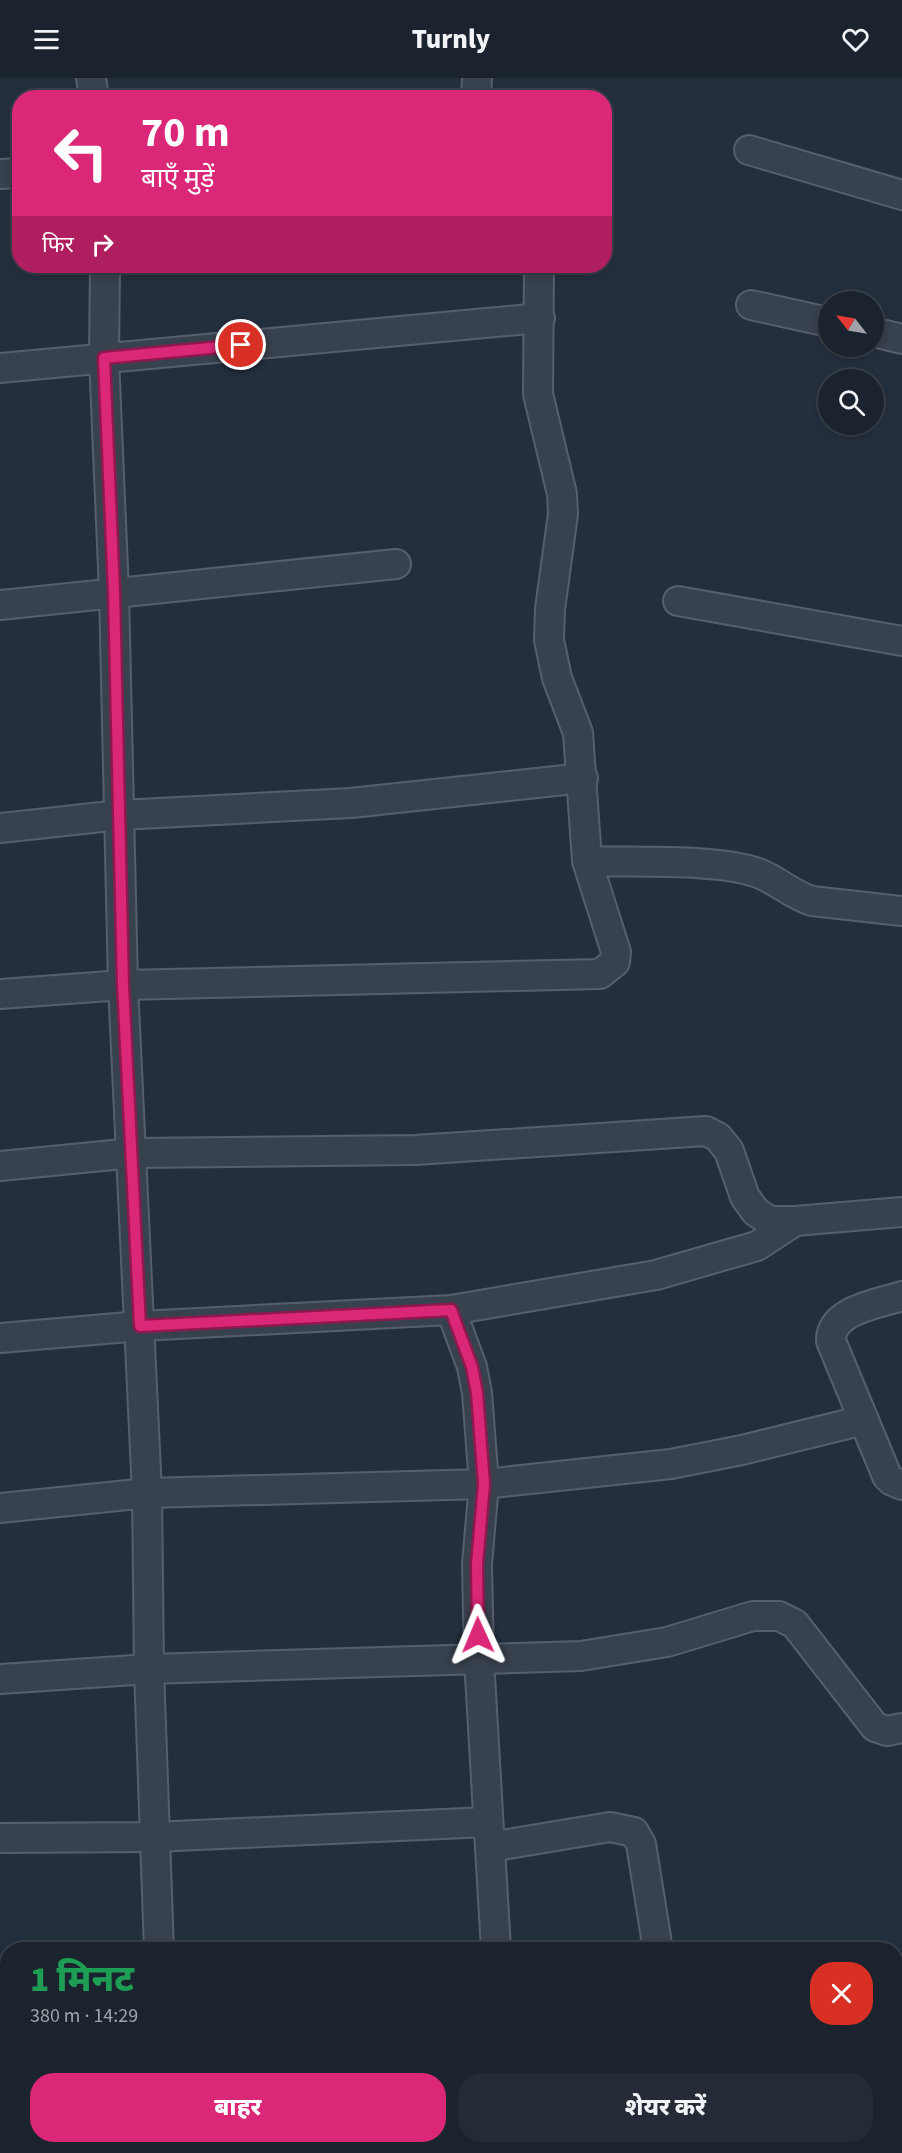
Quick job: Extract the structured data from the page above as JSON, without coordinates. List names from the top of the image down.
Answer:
{
  "north": "top left",
  "page": {
    "header": "Turnly",
    "turn": ["70 m", "बाएँ मुड़ें"],
    "then": "फिर",
    "heading": ["1 मिनट", "380 m · 14:29"],
    "buttons": ["बाहर", "शेयर करें"]
  }
}
